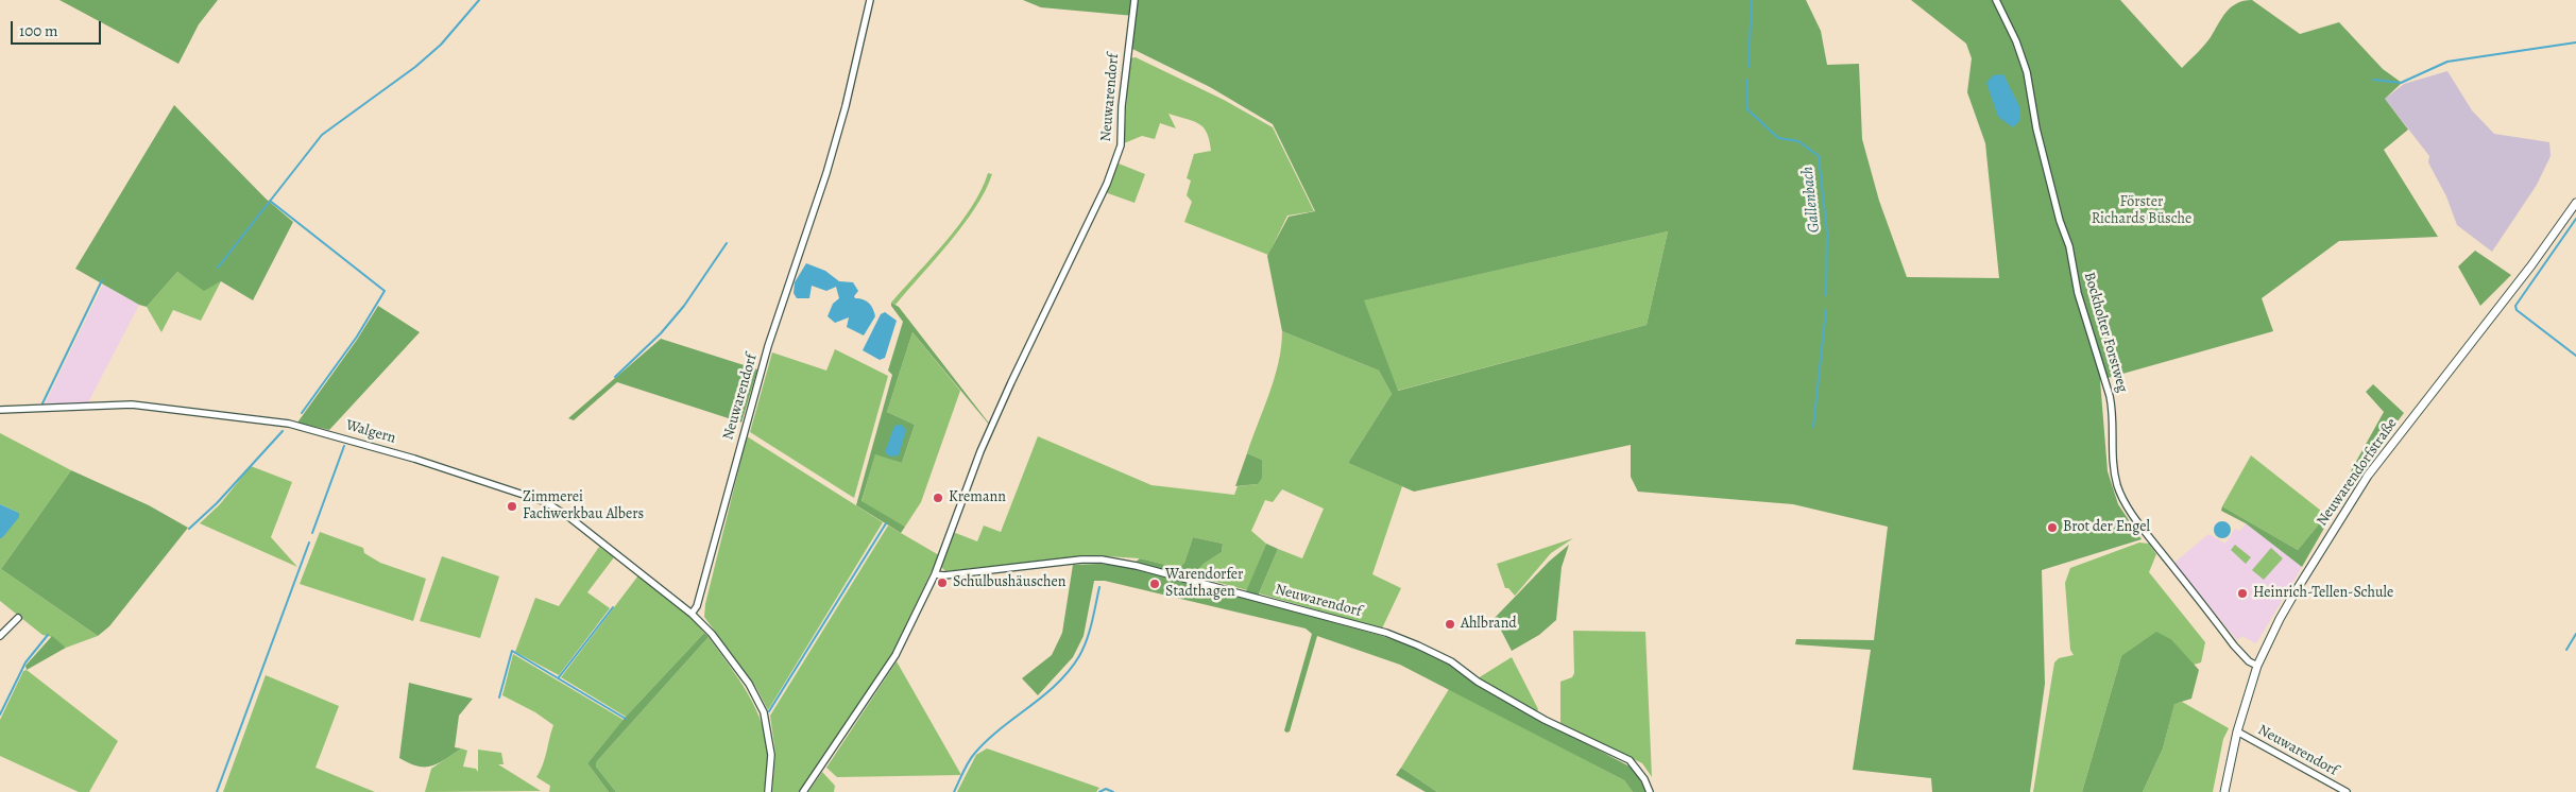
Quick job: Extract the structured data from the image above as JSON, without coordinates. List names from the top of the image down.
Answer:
{
  "streets": {
    "street": [
      "Neuwarendorf",
      "Bockholter Forstweg",
      "Walgern",
      "Neuwarendorfstraße"
    ]
  },
  "crossings": [
    ["Neuwarendorf", "Walgern"],
    ["Neuwarendorf", "Neuwarendorfstraße"],
    ["Bockholter Forstweg", "Neuwarendorfstraße"]
  ],
  "water": ["Gallenbach"],
  "parks": ["Förster Richards Büsche"],
  "places": [
    "Kremann",
    "Zimmerei Fachwerkbau Albers",
    "Brot der Engel",
    "Schulbushäuschen",
    "Warendorfer Stadthagen",
    "Heinrich-Tellen-Schule",
    "Ahlbrand"
  ],
  "scale_bar": "100 m"
}
